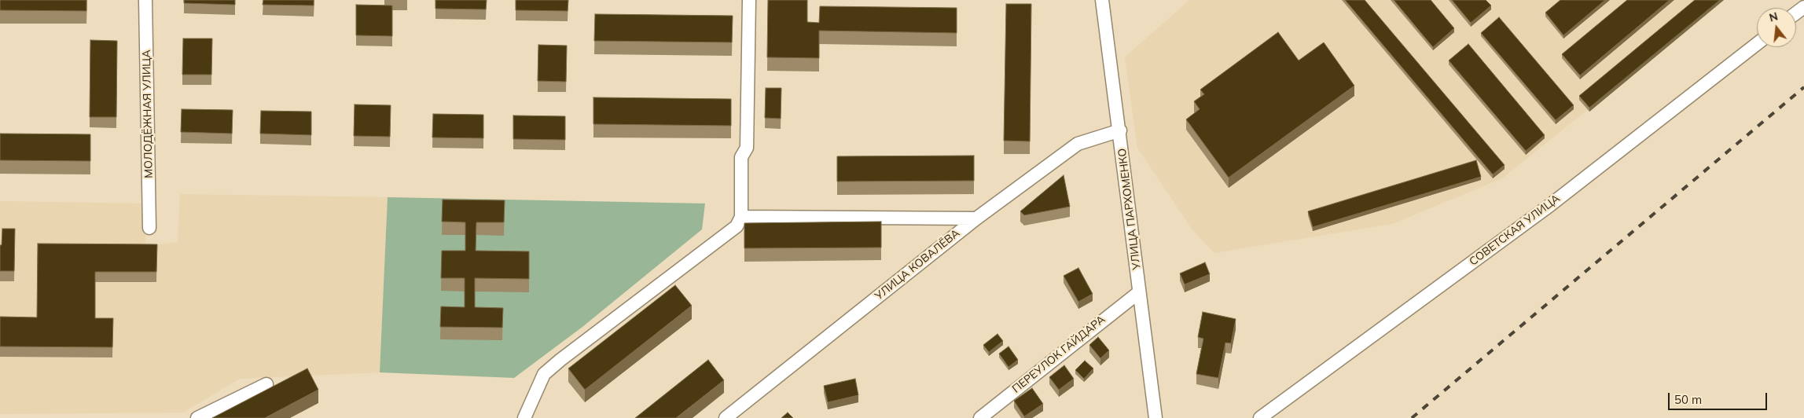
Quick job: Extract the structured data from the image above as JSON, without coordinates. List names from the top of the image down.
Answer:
{
  "streets": {
    "street": [
      "МОЛОДЁЖНАЯ УЛИЦА",
      "УЛИЦА ПАРХОМЕНКО",
      "СОВЕТСКАЯ УЛИЦА",
      "УЛИЦА КОВАЛЁВА",
      "ПЕРЕУЛОК ГАЙДАРА"
    ]
  },
  "crossings": [
    ["УЛИЦА ПАРХОМЕНКО", "УЛИЦА КОВАЛЁВА"],
    ["УЛИЦА ПАРХОМЕНКО", "ПЕРЕУЛОК ГАЙДАРА"]
  ],
  "scale_bar": "50 m",
  "north": "top"
}
